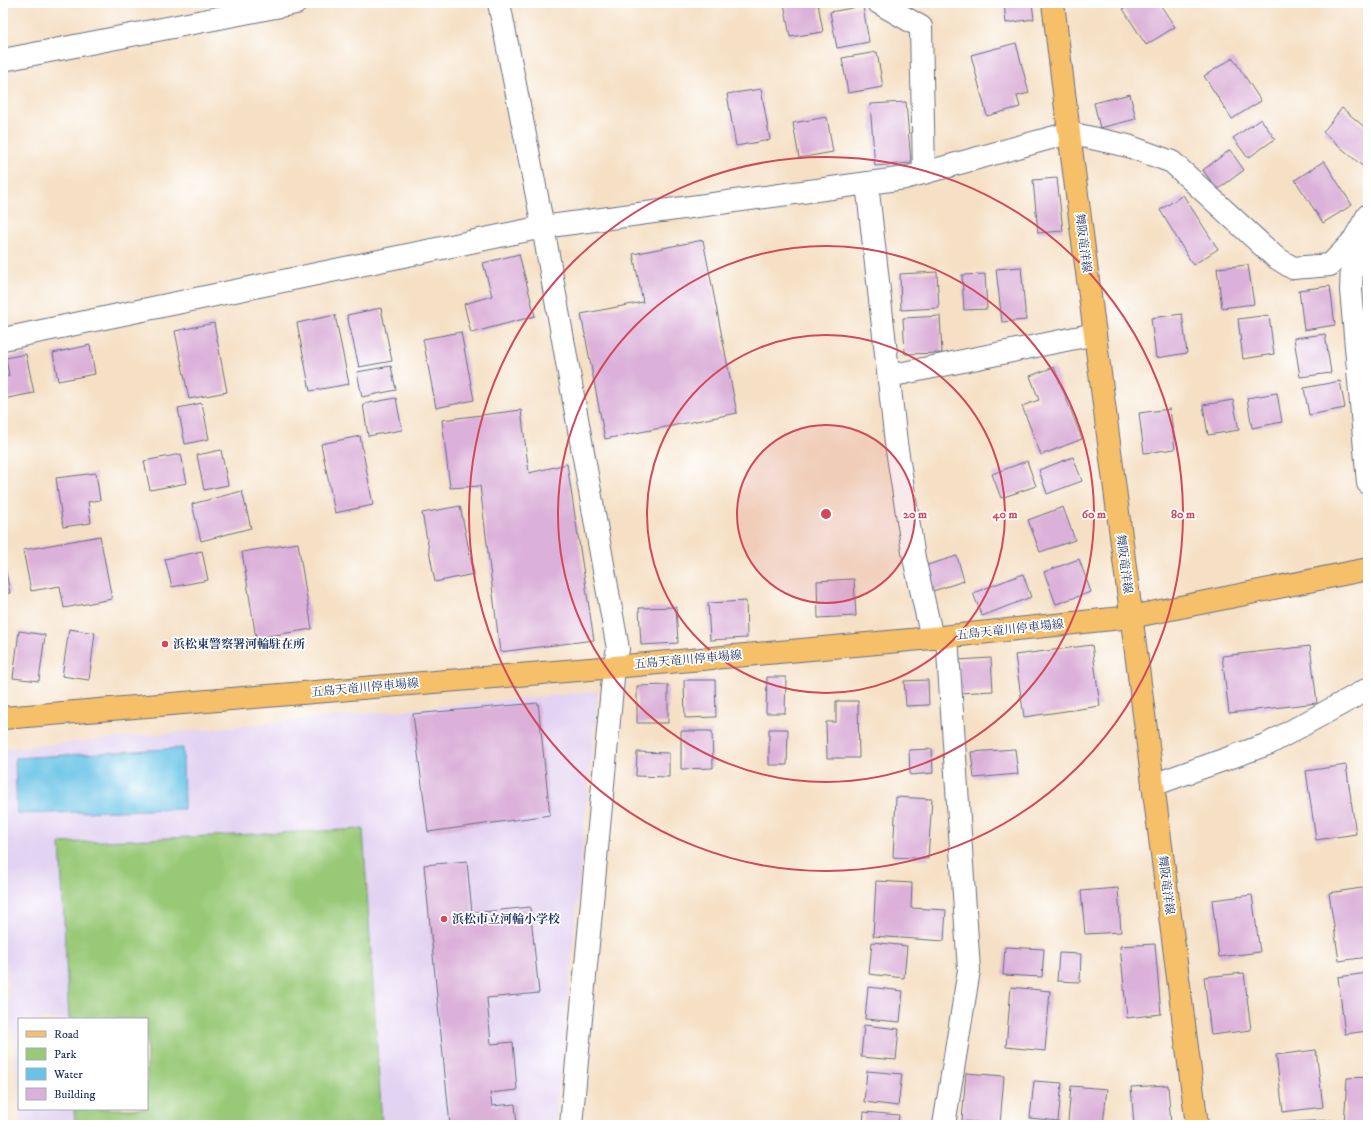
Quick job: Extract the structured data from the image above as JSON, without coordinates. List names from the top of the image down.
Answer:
{
  "streets": {
    "main road": ["舞阪竜洋線", "五島天竜川停車場線"]
  },
  "crossings": [
    ["舞阪竜洋線", "五島天竜川停車場線"]
  ],
  "places": ["浜松東警察署河輪駐在所", "浜松市立河輪小学校"],
  "legend": [
    "Road",
    "Park",
    "Water",
    "Building"
  ],
  "rings": [
    "20 m",
    "40 m",
    "60 m",
    "80 m"
  ]
}
